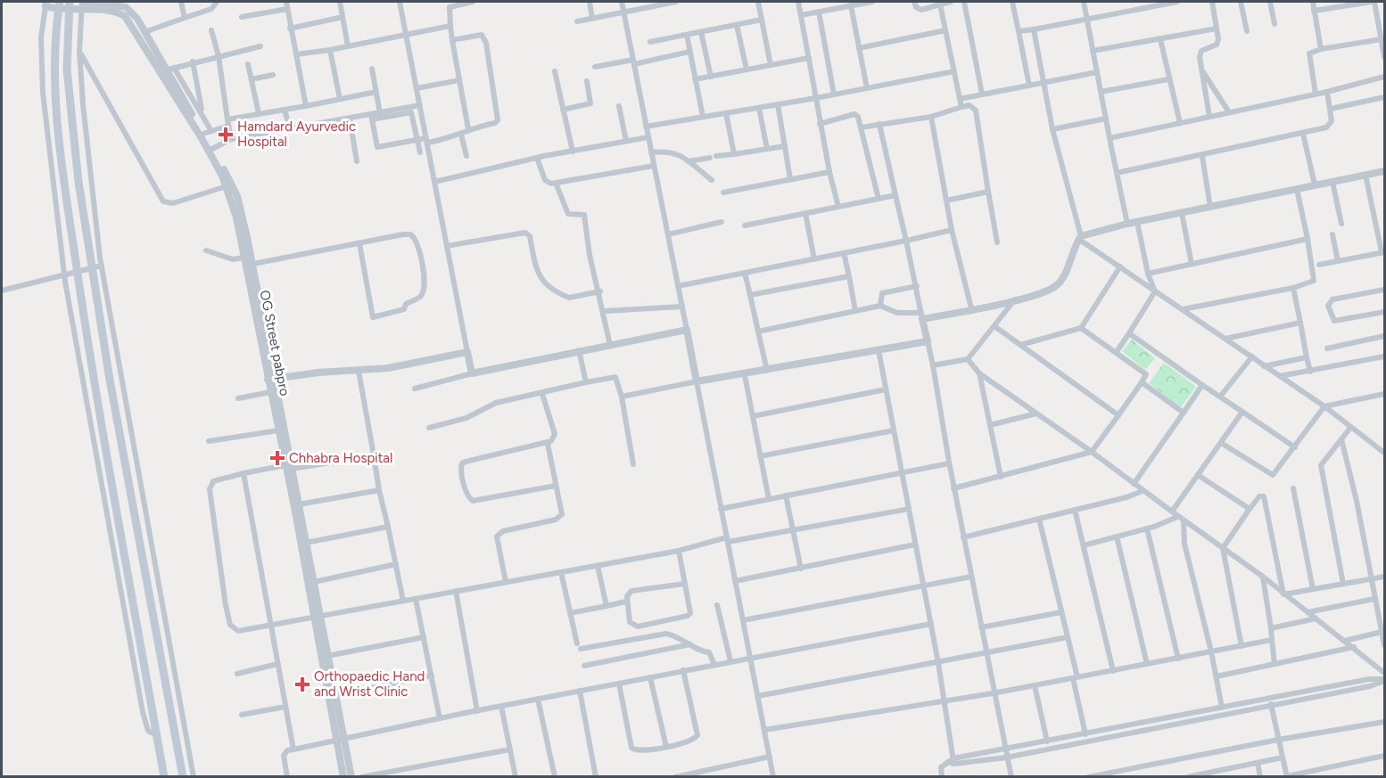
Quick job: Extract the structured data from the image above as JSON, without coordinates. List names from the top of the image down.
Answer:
{
  "streets": {
    "street": ["OG Street pabpro"]
  },
  "places": {
    "health": ["Hamdard Ayurvedic Hospital", "Chhabra Hospital", "Orthopaedic Hand and Wrist Clinic"]
  }
}
